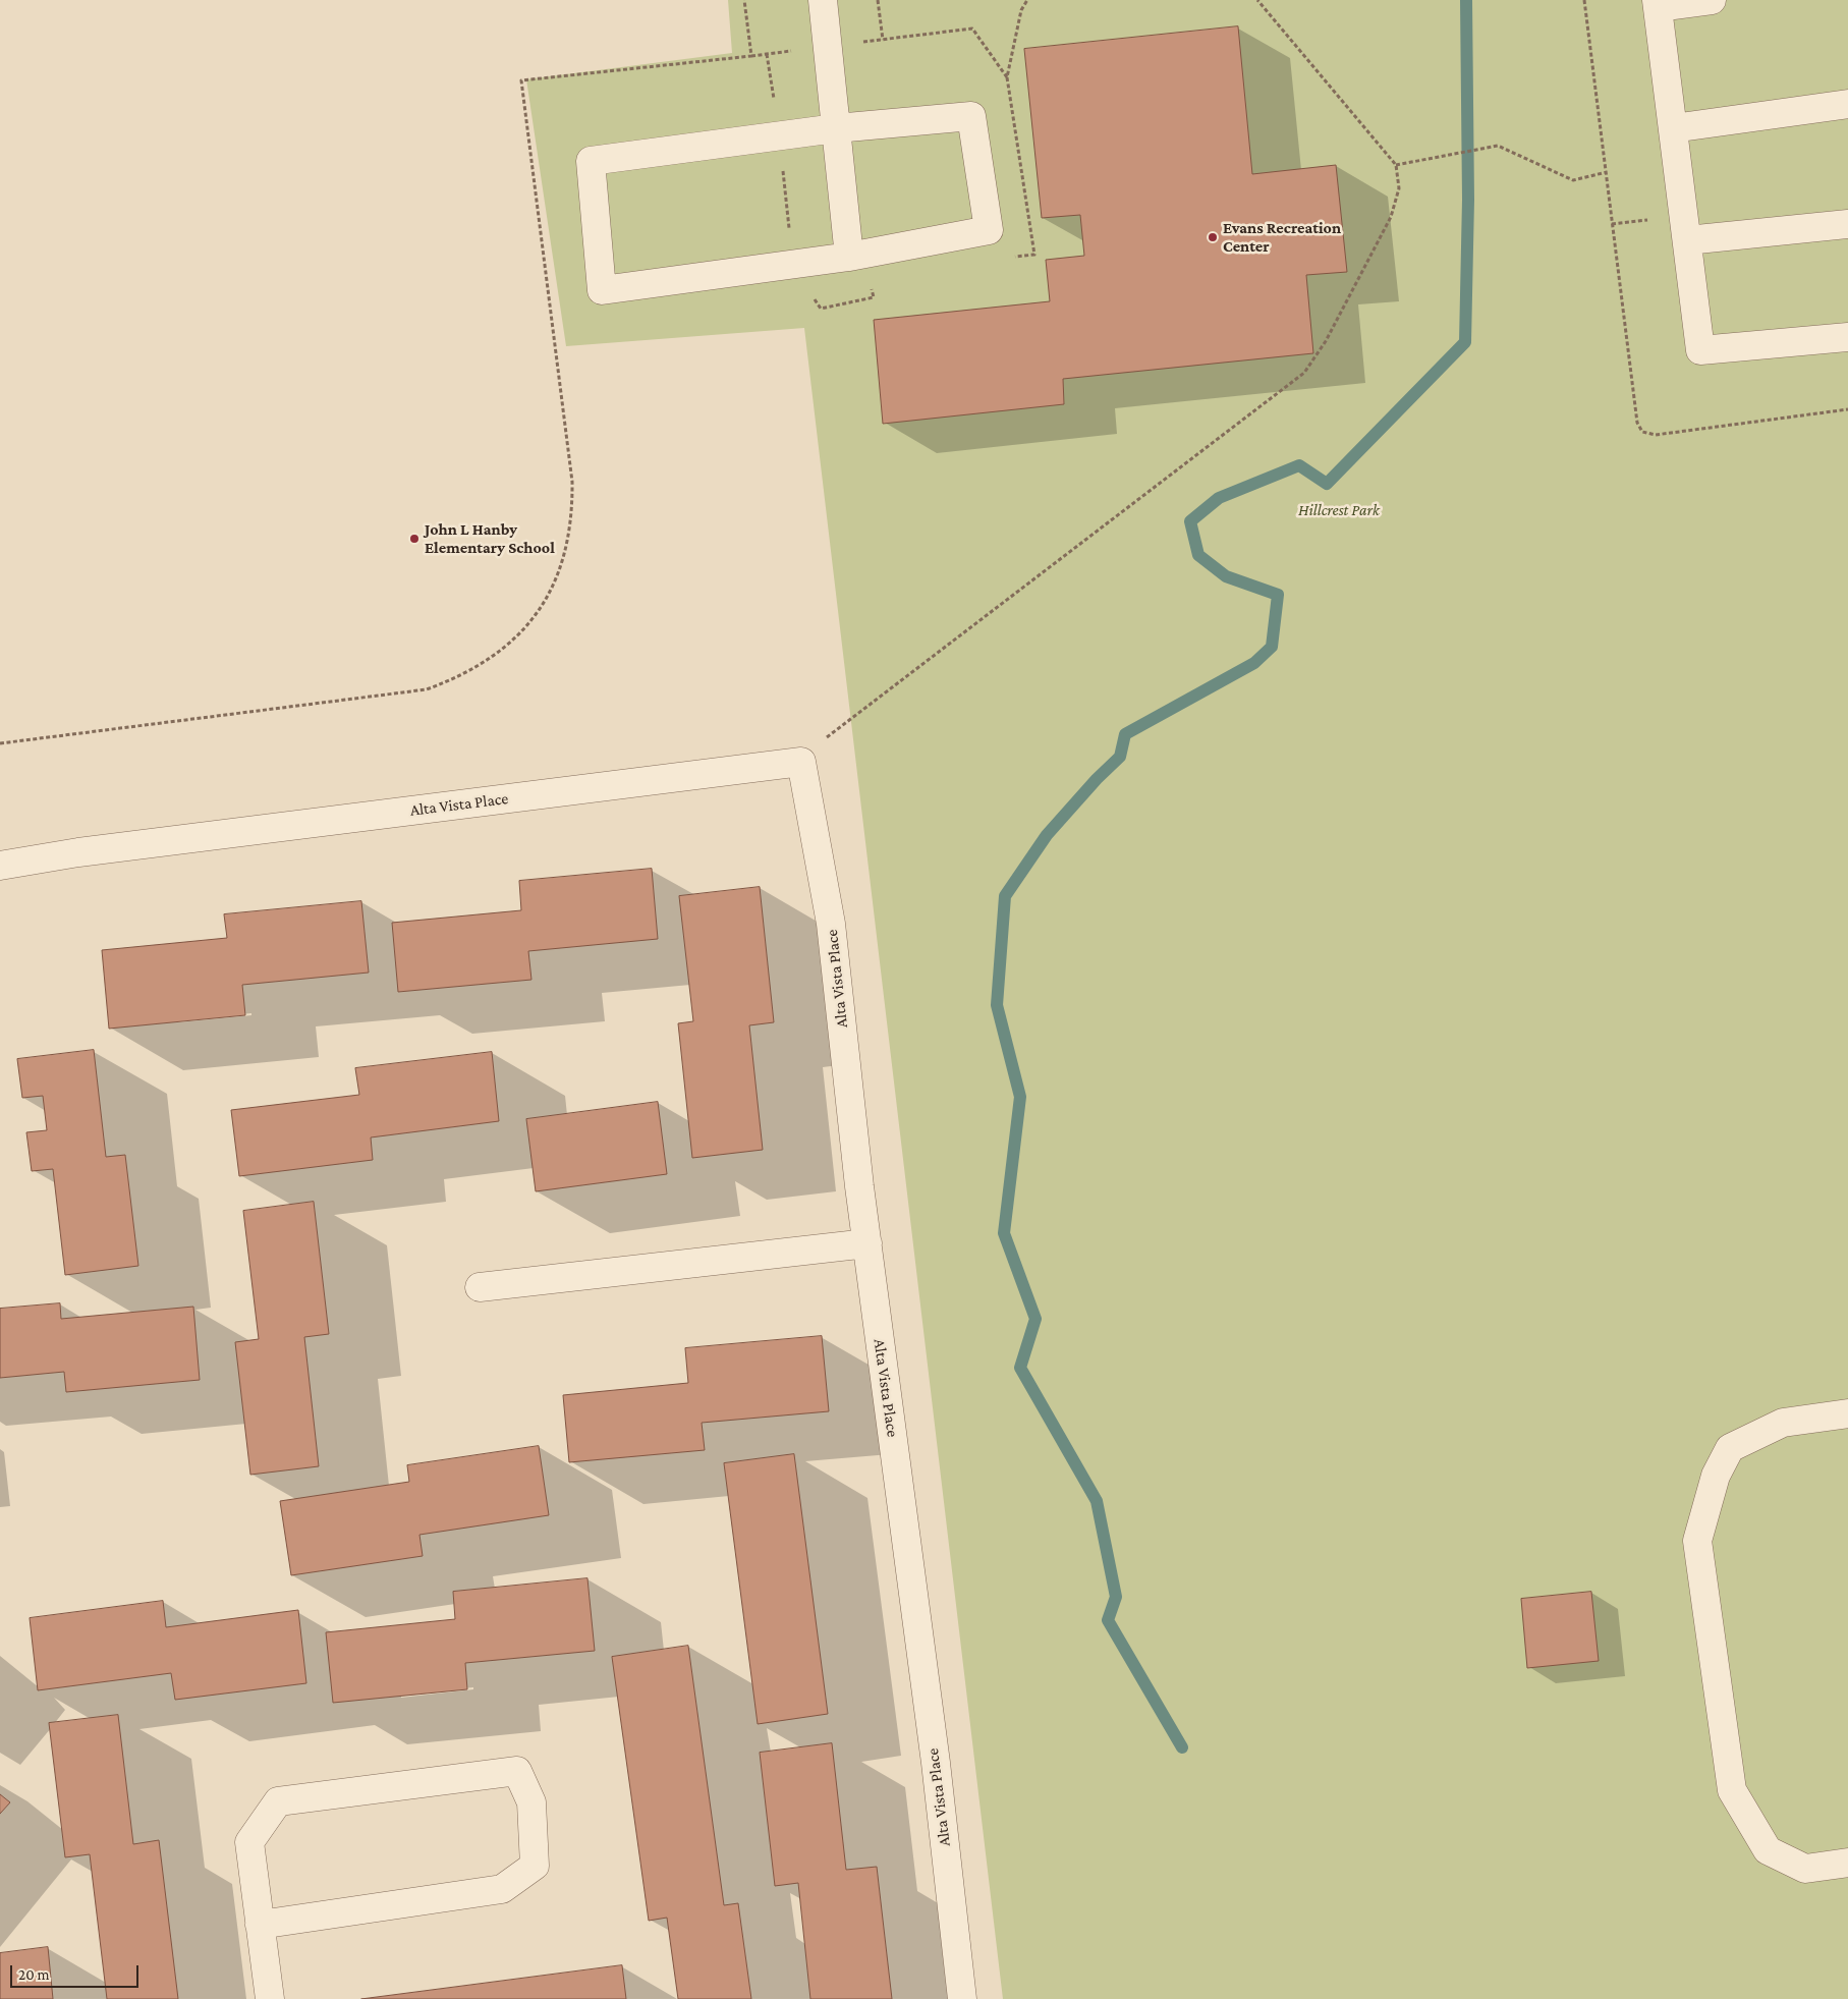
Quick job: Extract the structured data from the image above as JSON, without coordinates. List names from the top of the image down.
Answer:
{
  "streets": {
    "street": ["Alta Vista Place"]
  },
  "parks": ["Hillcrest Park"],
  "places": ["Evans Recreation Center", "John L Hanby Elementary School"],
  "scale_bar": "20 m"
}
